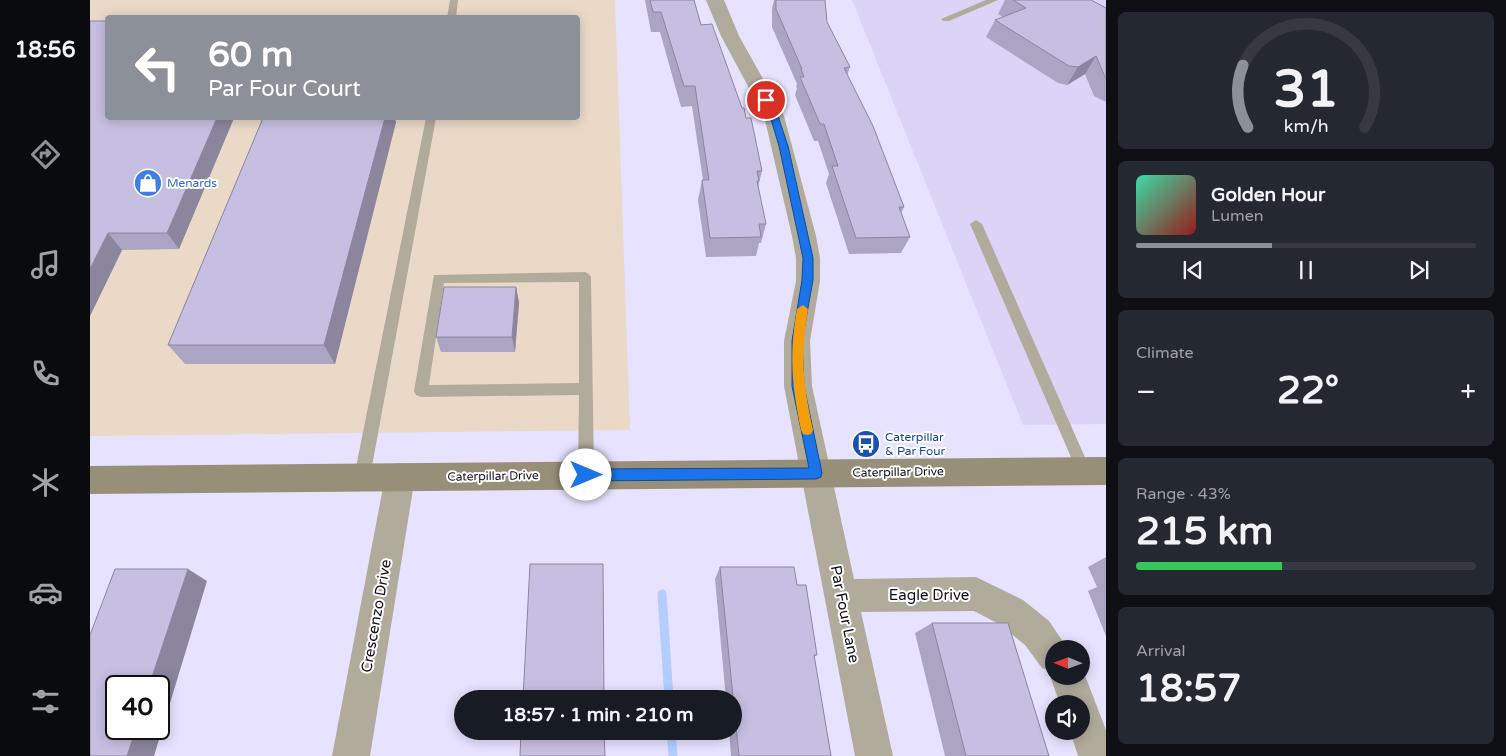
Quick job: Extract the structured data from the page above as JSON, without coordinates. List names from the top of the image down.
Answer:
{
  "streets": {
    "street": [
      "Caterpillar Drive",
      "Eagle Drive",
      "Par Four Lane",
      "Crescenzo Drive"
    ]
  },
  "crossings": [
    ["Caterpillar Drive", "Par Four Lane"],
    ["Caterpillar Drive", "Crescenzo Drive"],
    ["Eagle Drive", "Par Four Lane"]
  ],
  "places": {
    "shop": ["Menards"],
    "bus stop": ["Caterpillar & Par Four"]
  },
  "north": "left",
  "page": {
    "tabs": "18:56",
    "turn": ["60 m", "Par Four Court"],
    "song": ["Golden Hour", "Lumen"],
    "tile": [
      "Climate",
      ["Range · 43%", "215 km"],
      ["Arrival", "18:57"]
    ],
    "heat": ["−", "22°", "+"],
    "limit": "40",
    "trip": "18:57 · 1 min · 210 m",
    "gauge": ["31", "km/h"]
  }
}
